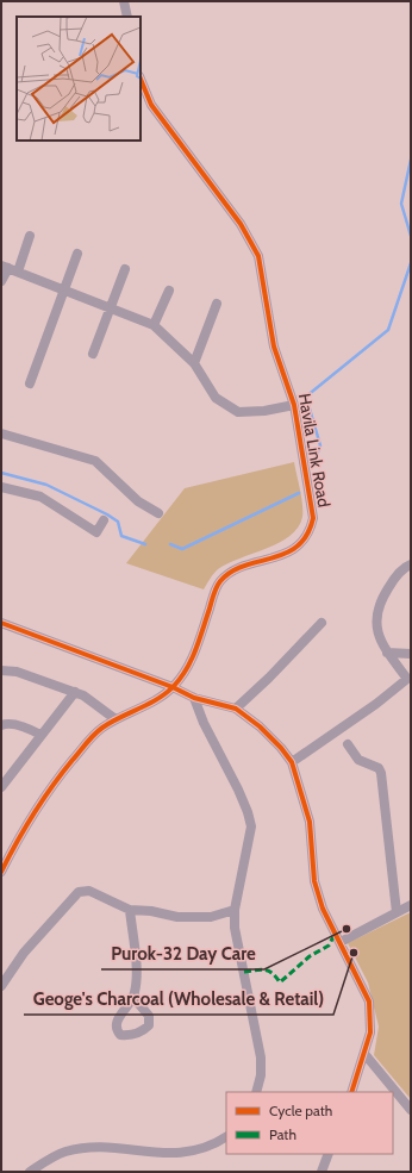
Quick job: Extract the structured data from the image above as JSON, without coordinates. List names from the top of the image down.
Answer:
{
  "streets": {
    "street": ["Havila Link Road"]
  },
  "places": ["Purok-32 Day Care", "Geoge's Charcoal (Wholesale & Retail)"],
  "legend": ["Cycle path", "Path"]
}
